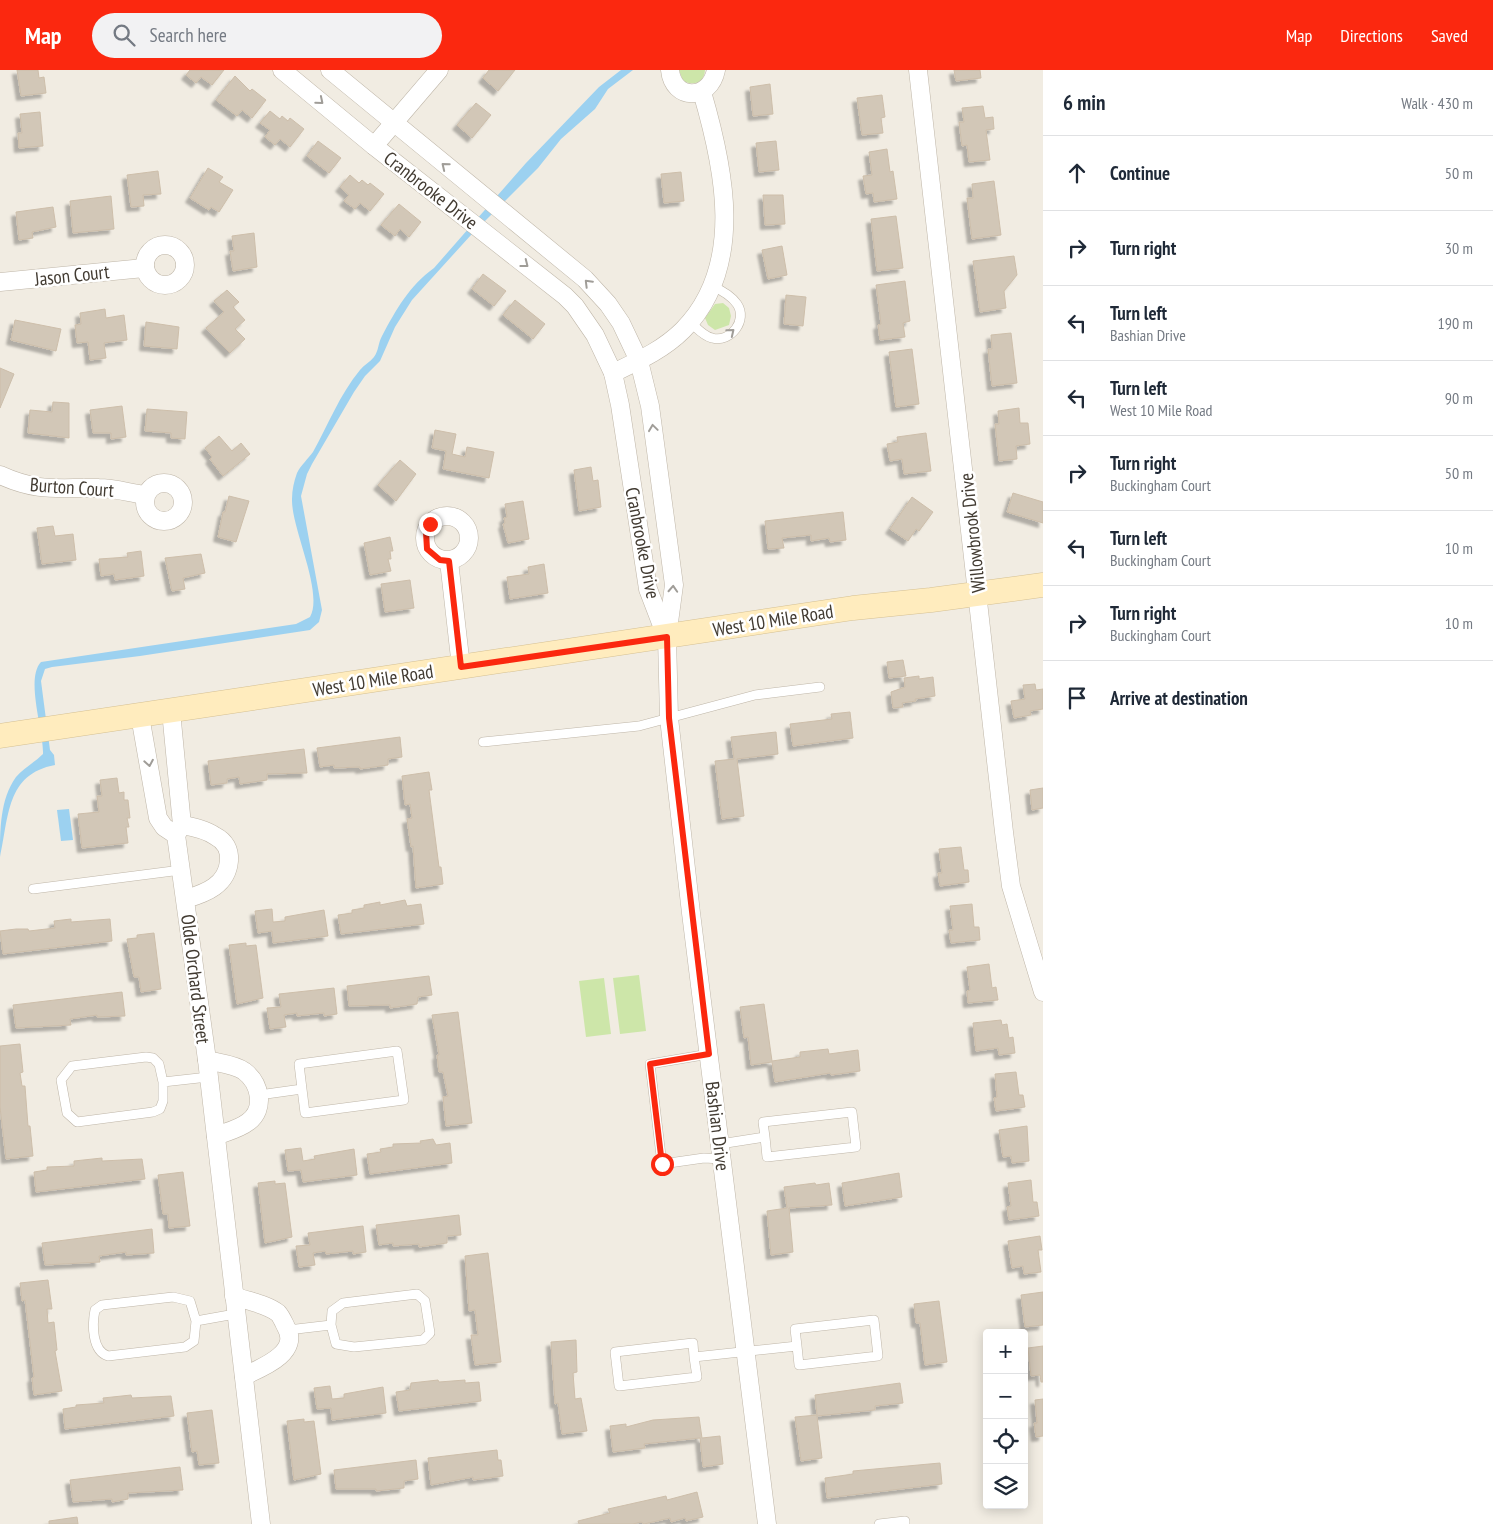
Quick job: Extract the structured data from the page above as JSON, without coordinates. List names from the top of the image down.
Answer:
{
  "streets": {
    "main road": ["West 10 Mile Road"],
    "street": [
      "Cranbrooke Drive",
      "Jason Court",
      "Burton Court",
      "Willowbrook Drive",
      "Olde Orchard Street",
      "Bashian Drive"
    ]
  },
  "crossings": [
    ["Cranbrooke Drive", "West 10 Mile Road"],
    ["Cranbrooke Drive", "Bashian Drive"],
    ["Willowbrook Drive", "West 10 Mile Road"],
    ["West 10 Mile Road", "Olde Orchard Street"],
    ["West 10 Mile Road", "Bashian Drive"]
  ],
  "page": {
    "header": "Map",
    "search": "Search here",
    "nav": ["Map", "Directions", "Saved"],
    "heading": ["6 min", "Walk · 430 m"],
    "list": [
      ["Continue", "50 m"],
      ["Turn right", "30 m"],
      ["Turn left", "Bashian Drive", "190 m"],
      ["Turn left", "West 10 Mile Road", "90 m"],
      ["Turn right", "Buckingham Court", "50 m"],
      ["Turn left", "Buckingham Court", "10 m"],
      ["Turn right", "Buckingham Court", "10 m"],
      "Arrive at destination"
    ],
    "map_buttons": ["+", "−"]
  }
}
